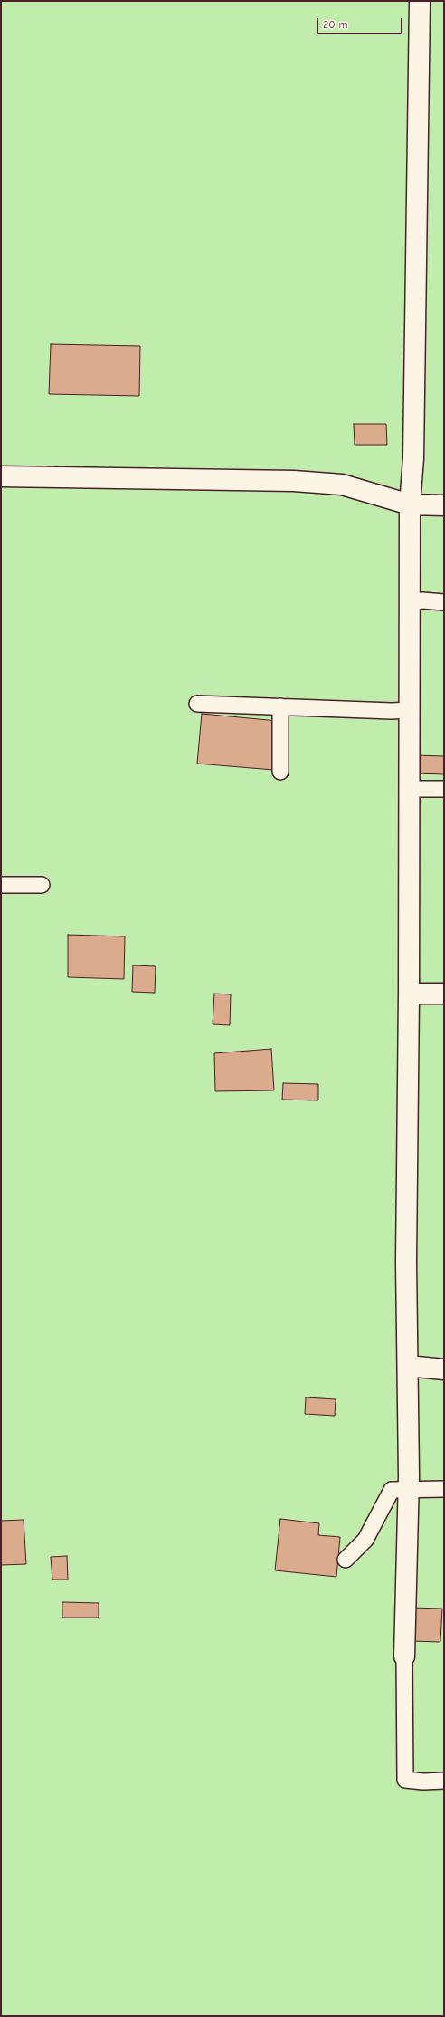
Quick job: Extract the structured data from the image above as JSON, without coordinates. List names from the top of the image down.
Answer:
{
  "scale_bar": "20 m"
}
